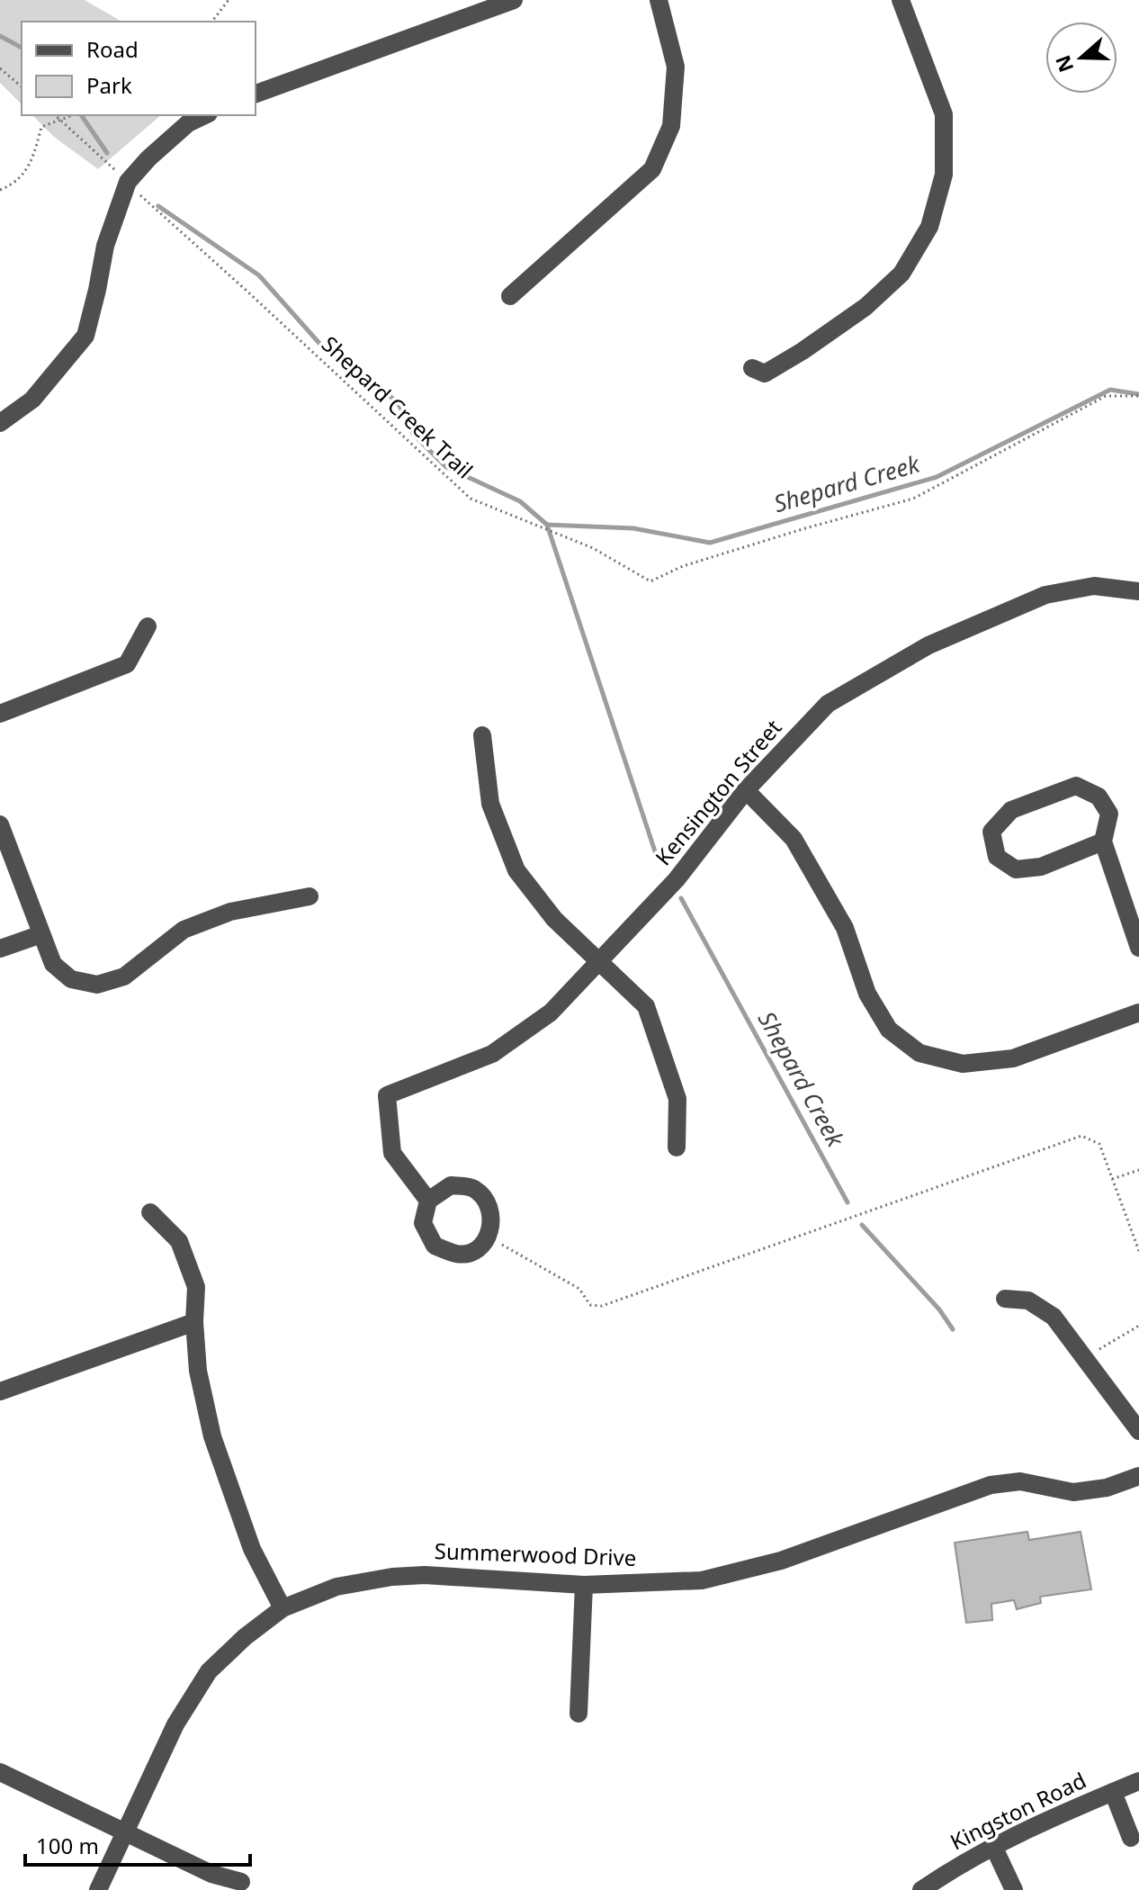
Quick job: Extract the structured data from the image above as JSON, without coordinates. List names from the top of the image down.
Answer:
{
  "streets": {
    "street": ["Kensington Street", "Summerwood Drive", "Kingston Road"],
    "path": ["Shepard Creek Trail"]
  },
  "water": ["Shepard Creek"],
  "legend": ["Road", "Park"],
  "scale_bar": "100 m",
  "north": "left"
}
